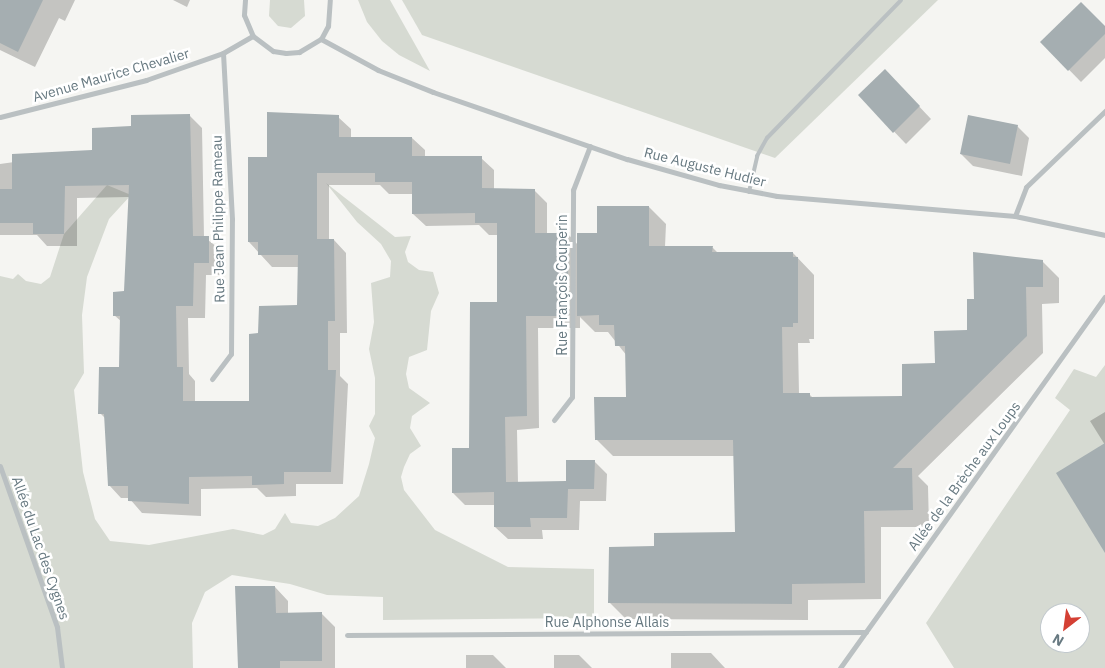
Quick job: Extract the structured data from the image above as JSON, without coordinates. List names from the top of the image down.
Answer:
{
  "streets": {
    "street": [
      "Avenue Maurice Chevalier",
      "Rue Auguste Hudier",
      "Rue Jean Philippe Rameau",
      "Rue François Couperin",
      "Allée de la Brèche aux Loups",
      "Allée du Lac des Cygnes",
      "Rue Alphonse Allais"
    ]
  },
  "crossings": [
    ["Avenue Maurice Chevalier", "Rue Jean Philippe Rameau"],
    ["Rue Auguste Hudier", "Rue François Couperin"],
    ["Allée de la Brèche aux Loups", "Rue Alphonse Allais"]
  ],
  "north": "bottom left"
}
